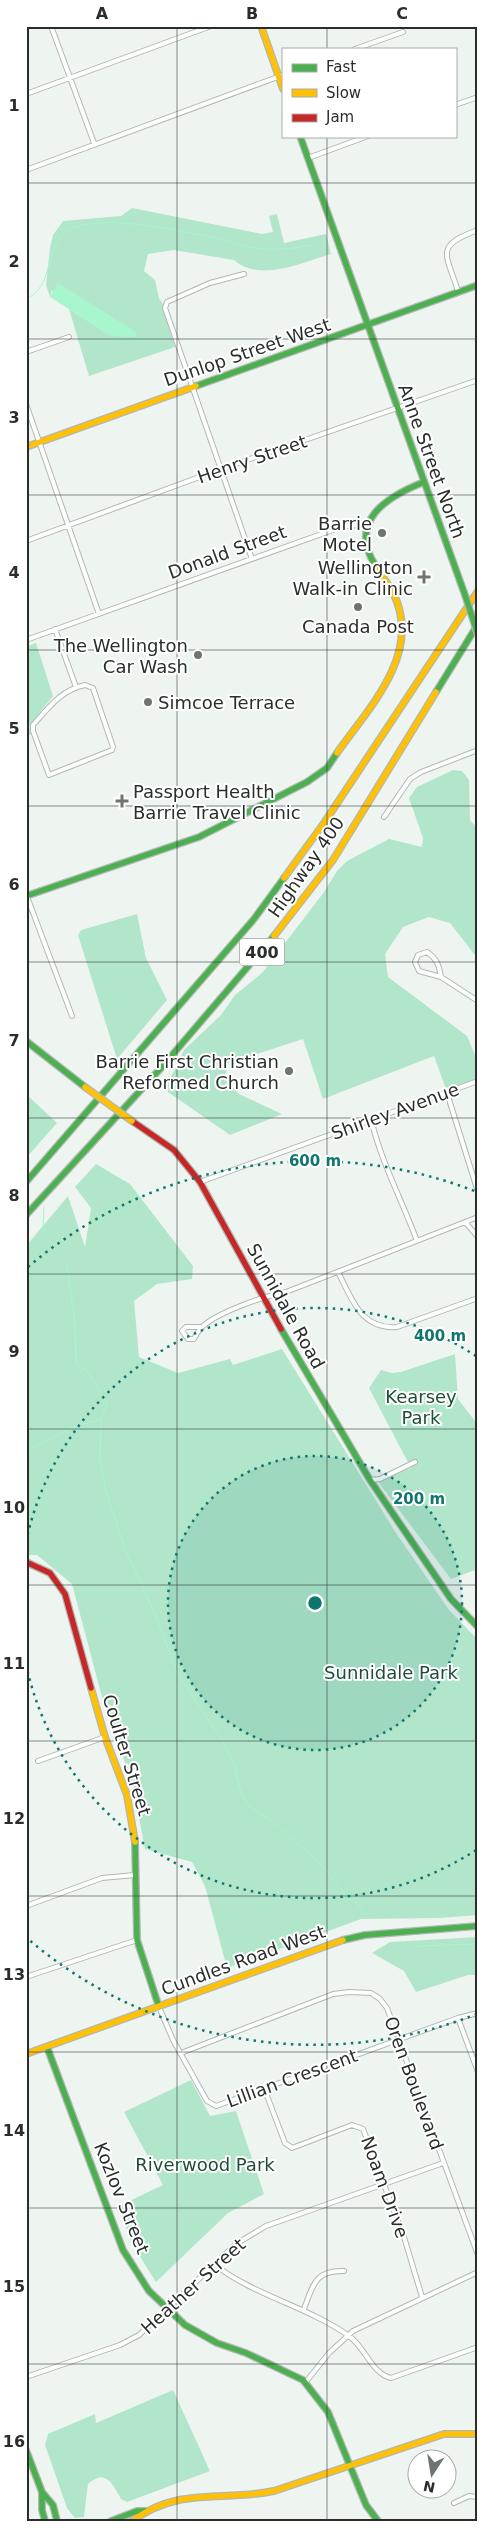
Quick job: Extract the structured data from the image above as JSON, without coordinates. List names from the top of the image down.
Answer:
{
  "streets": {
    "main road": [
      "Dunlop Street West",
      "Anne Street North",
      "Highway 400",
      "400",
      "Sunnidale Road",
      "Coulter Street",
      "Cundles Road West",
      "Kozlov Street"
    ],
    "street": [
      "Henry Street",
      "Donald Street",
      "Shirley Avenue",
      "Lillian Crescent",
      "Oren Boulevard",
      "Noam Drive",
      "Heather Street"
    ]
  },
  "crossings": [
    ["Dunlop Street West", "Anne Street North"],
    ["Henry Street", "Anne Street North"],
    ["Shirley Avenue", "Sunnidale Road"],
    ["Coulter Street", "Cundles Road West"],
    ["Coulter Street", "Lillian Crescent"],
    ["Cundles Road West", "Lillian Crescent"],
    ["Cundles Road West", "Kozlov Street"],
    ["Lillian Crescent", "Oren Boulevard"],
    ["Lillian Crescent", "Noam Drive"],
    ["Oren Boulevard", "Heather Street"],
    ["Noam Drive", "Heather Street"],
    ["Kozlov Street", "Heather Street"]
  ],
  "parks": ["Kearsey Park", "Sunnidale Park", "Riverwood Park"],
  "places": {
    "other": [
      "Barrie Motel",
      "Canada Post",
      "The Wellington Car Wash",
      "Simcoe Terrace",
      "Barrie First Christian Reformed Church"
    ],
    "health": ["Wellington Walk-in Clinic", "Passport Health Barrie Travel Clinic"]
  },
  "legend": ["Fast", "Slow", "Jam"],
  "north": "bottom",
  "grid": {
    "columns": ["A", "B", "C"],
    "rows": [
      "1",
      "2",
      "3",
      "4",
      "5",
      "6",
      "7",
      "8",
      "9",
      "10",
      "11",
      "12",
      "13",
      "14",
      "15",
      "16"
    ]
  },
  "rings": ["600 m", "400 m", "200 m"]
}
